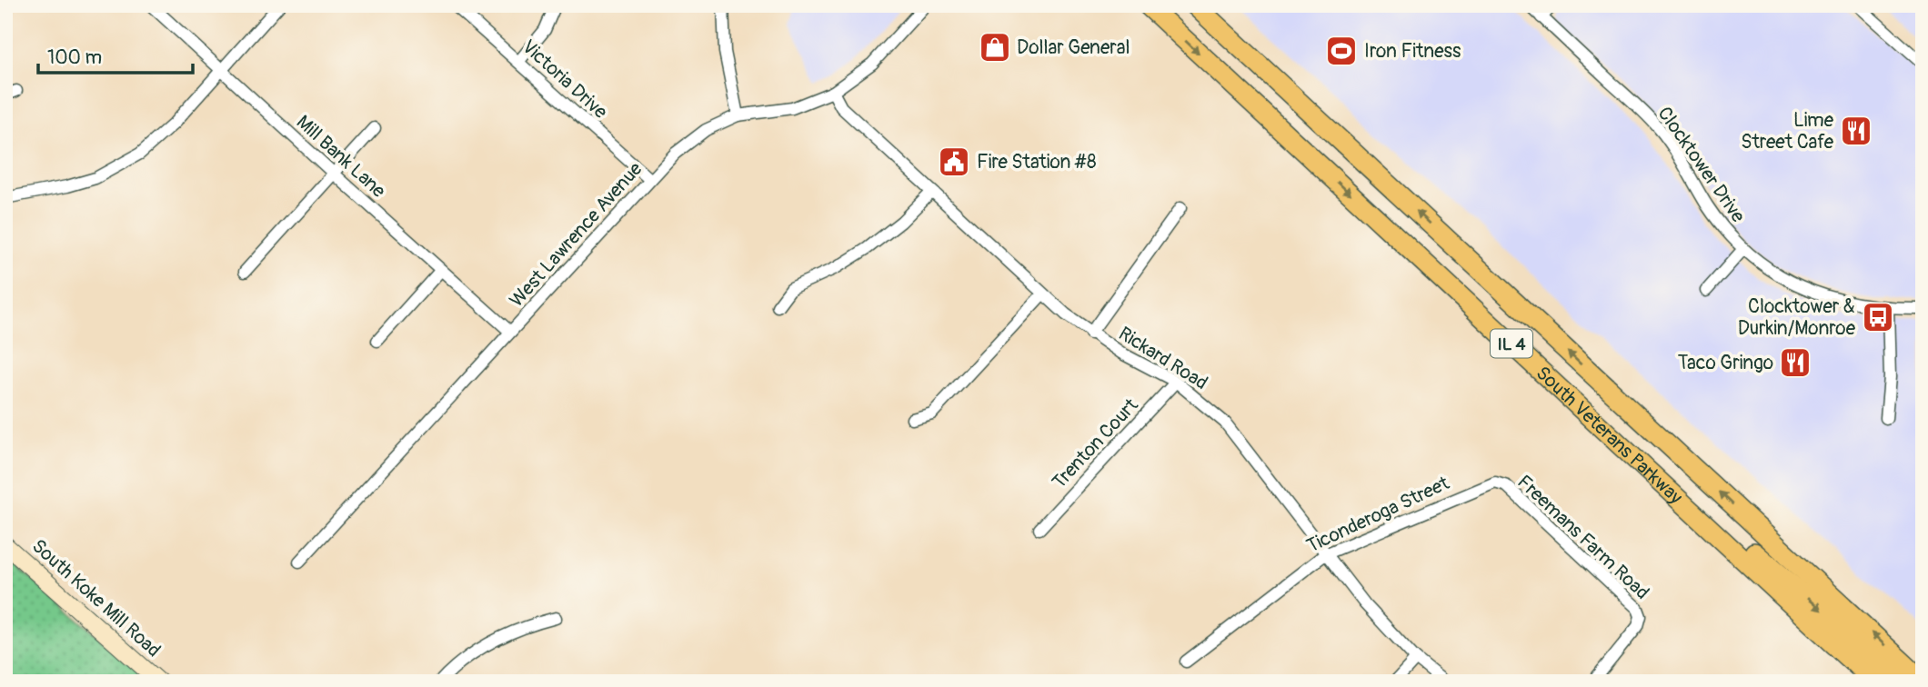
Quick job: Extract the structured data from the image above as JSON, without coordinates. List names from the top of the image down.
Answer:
{
  "streets": {
    "highway": ["IL 4", "South Veterans Parkway"],
    "street": [
      "Victoria Drive",
      "Mill Bank Lane",
      "Clocktower Drive",
      "West Lawrence Avenue",
      "Rickard Road",
      "Trenton Court",
      "Ticonderoga Street",
      "Freemans Farm Road",
      "South Koke Mill Road"
    ]
  },
  "crossings": [
    ["Victoria Drive", "West Lawrence Avenue"],
    ["Mill Bank Lane", "West Lawrence Avenue"],
    ["West Lawrence Avenue", "Rickard Road"],
    ["Rickard Road", "Trenton Court"],
    ["Rickard Road", "Ticonderoga Street"],
    ["Ticonderoga Street", "Freemans Farm Road"]
  ],
  "places": {
    "shop": ["Dollar General"],
    "sports": ["Iron Fitness"],
    "restaurant": ["Lime Street Cafe", "Taco Gringo"],
    "public building": ["Fire Station #8"],
    "bus stop": ["Clocktower & Durkin/Monroe"]
  },
  "scale_bar": "100 m"
}
